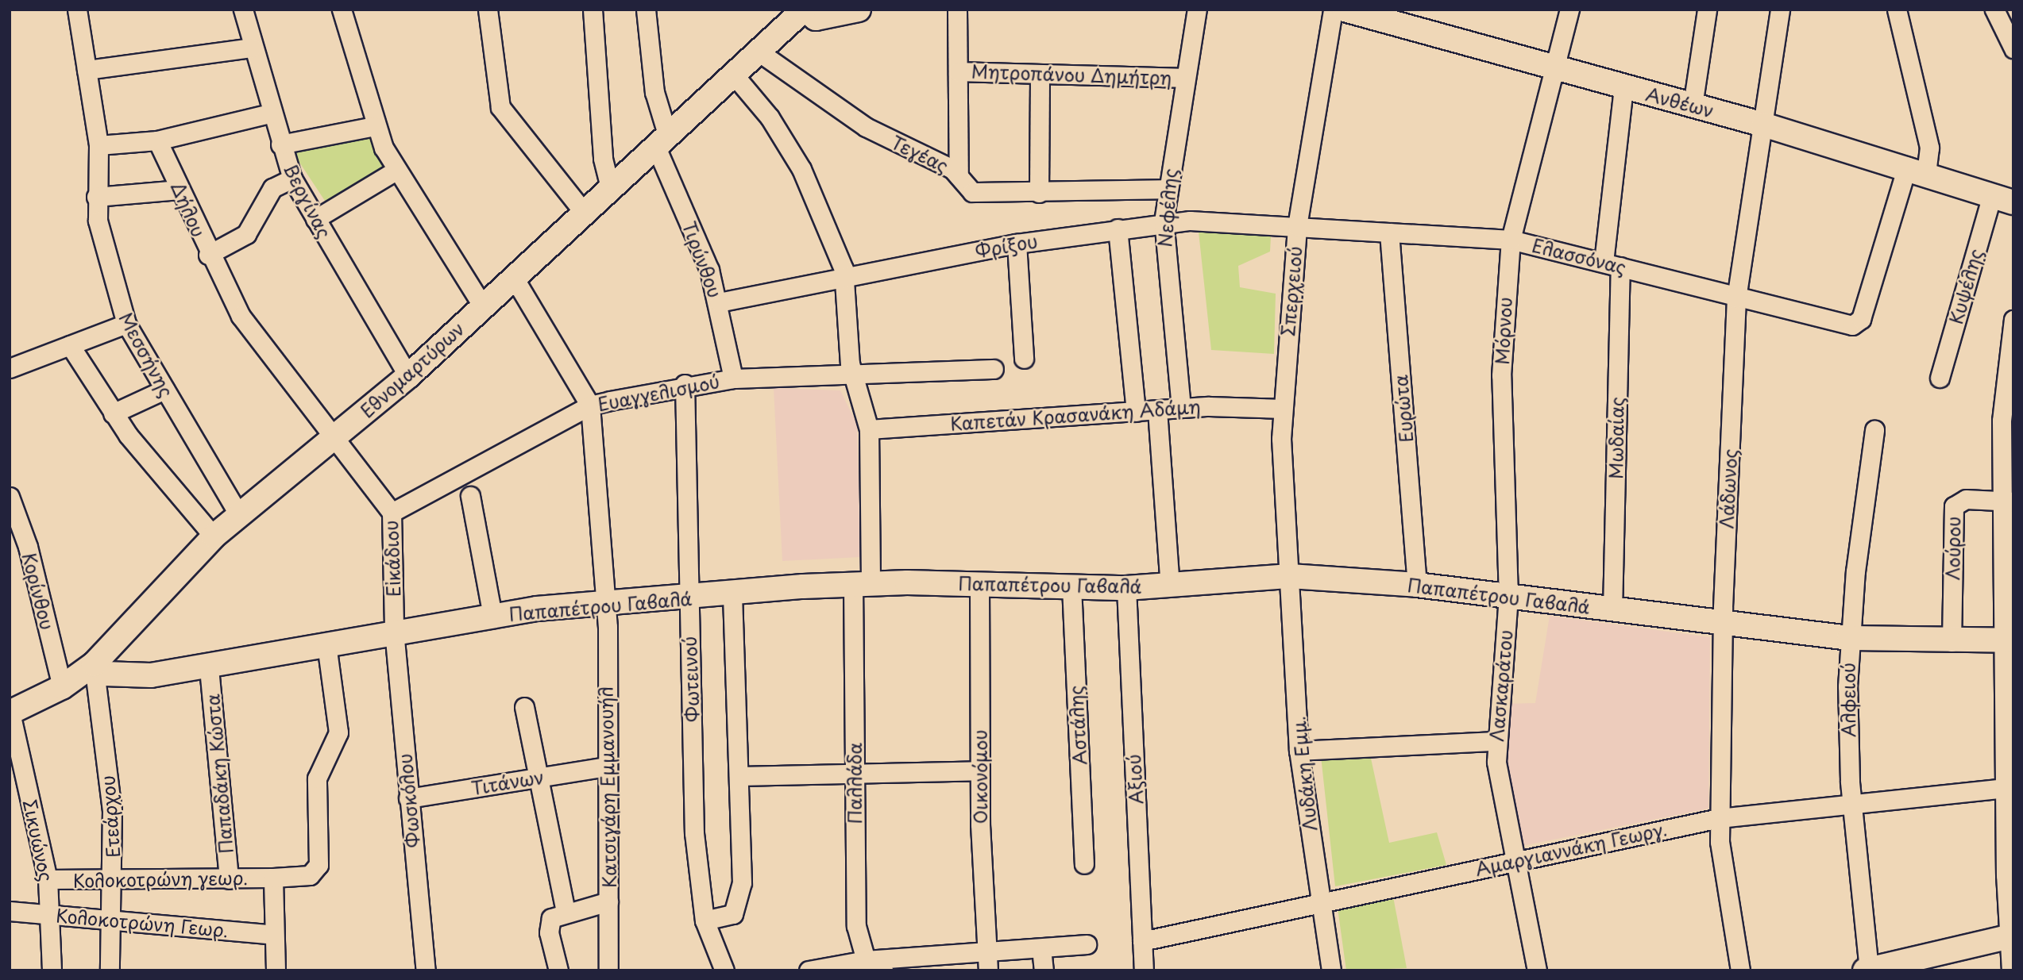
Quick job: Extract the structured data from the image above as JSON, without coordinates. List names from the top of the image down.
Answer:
{
  "streets": {
    "street": [
      "Μητροπάνου Δημήτρη",
      "Ανθέων",
      "Τεγέας",
      "Βεργίνας",
      "Νεφέλης",
      "Δήλου",
      "Φρίξου",
      "Ελασσόνας",
      "Τιρύνθου",
      "Κυψέλης",
      "Σπερχειού",
      "Μόρνου",
      "Μεσσήνης",
      "Εθνομαρτύρων",
      "Ευαγγελισμού",
      "Ευρώτα",
      "Καπετάν Κρασανάκη Αδάμη",
      "Μωδαίας",
      "Λάδωνος",
      "Λούρου",
      "Εἰκάδιου",
      "Παπαπέτρου Γαβαλά",
      "Κορίνθου",
      "Φωτεινού",
      "Λασκαράτου",
      "Αλφειού",
      "Αστάλης",
      "Παπαδάκη Κώστα",
      "Λυδάκη Εμμ.",
      "Οικονόμου",
      "Αξιού",
      "Τιτάνων",
      "Παλλάδα",
      "Κατσιγάρη Εμμανουήλ",
      "Φωσκόλου",
      "Ετεάρχου",
      "Σικυώνος",
      "Αμαργιαννάκη Γεωργ.",
      "Κολοκοτρώνη γεωρ.",
      "Κολοκοτρώνη Γεωρ."
    ]
  },
  "crossings": [
    ["Μητροπάνου Δημήτρη", "Νεφέλης"],
    ["Ανθέων", "Ελασσόνας"],
    ["Ανθέων", "Κυψέλης"],
    ["Ανθέων", "Μόρνου"],
    ["Ανθέων", "Μωδαίας"],
    ["Ανθέων", "Λάδωνος"],
    ["Τεγέας", "Νεφέλης"],
    ["Τεγέας", "Εθνομαρτύρων"],
    ["Βεργίνας", "Εθνομαρτύρων"],
    ["Νεφέλης", "Φρίξου"],
    ["Νεφέλης", "Καπετάν Κρασανάκη Αδάμη"],
    ["Δήλου", "Εθνομαρτύρων"],
    ["Δήλου", "Εἰκάδιου"],
    ["Φρίξου", "Ελασσόνας"],
    ["Φρίξου", "Τιρύνθου"],
    ["Φρίξου", "Σπερχειού"],
    ["Ελασσόνας", "Σπερχειού"],
    ["Ελασσόνας", "Μόρνου"],
    ["Ελασσόνας", "Ευρώτα"],
    ["Ελασσόνας", "Μωδαίας"],
    ["Ελασσόνας", "Λάδωνος"],
    ["Τιρύνθου", "Εθνομαρτύρων"],
    ["Τιρύνθου", "Ευαγγελισμού"],
    ["Σπερχειού", "Καπετάν Κρασανάκη Αδάμη"],
    ["Σπερχειού", "Παπαπέτρου Γαβαλά"],
    ["Σπερχειού", "Λυδάκη Εμμ."],
    ["Μόρνου", "Παπαπέτρου Γαβαλά"],
    ["Μόρνου", "Λασκαράτου"],
    ["Μεσσήνης", "Εθνομαρτύρων"],
    ["Εθνομαρτύρων", "Εἰκάδιου"],
    ["Εθνομαρτύρων", "Παπαπέτρου Γαβαλά"],
    ["Εθνομαρτύρων", "Κορίνθου"],
    ["Εθνομαρτύρων", "Ετεάρχου"],
    ["Εθνομαρτύρων", "Σικυώνος"],
    ["Ευαγγελισμού", "Εἰκάδιου"],
    ["Ευαγγελισμού", "Φωτεινού"],
    ["Ευαγγελισμού", "Κατσιγάρη Εμμανουήλ"],
    ["Ευρώτα", "Παπαπέτρου Γαβαλά"],
    ["Μωδαίας", "Παπαπέτρου Γαβαλά"],
    ["Λάδωνος", "Παπαπέτρου Γαβαλά"],
    ["Λάδωνος", "Αμαργιαννάκη Γεωργ."],
    ["Λούρου", "Παπαπέτρου Γαβαλά"],
    ["Εἰκάδιου", "Παπαπέτρου Γαβαλά"],
    ["Εἰκάδιου", "Φωσκόλου"],
    ["Παπαπέτρου Γαβαλά", "Φωτεινού"],
    ["Παπαπέτρου Γαβαλά", "Λασκαράτου"],
    ["Παπαπέτρου Γαβαλά", "Αλφειού"],
    ["Παπαπέτρου Γαβαλά", "Αστάλης"],
    ["Παπαπέτρου Γαβαλά", "Παπαδάκη Κώστα"],
    ["Παπαπέτρου Γαβαλά", "Λυδάκη Εμμ."],
    ["Παπαπέτρου Γαβαλά", "Οικονόμου"],
    ["Παπαπέτρου Γαβαλά", "Αξιού"],
    ["Παπαπέτρου Γαβαλά", "Παλλάδα"],
    ["Παπαπέτρου Γαβαλά", "Κατσιγάρη Εμμανουήλ"],
    ["Παπαπέτρου Γαβαλά", "Φωσκόλου"],
    ["Παπαπέτρου Γαβαλά", "Ετεάρχου"],
    ["Παπαπέτρου Γαβαλά", "Κολοκοτρώνη γεωρ."],
    ["Λασκαράτου", "Αμαργιαννάκη Γεωργ."],
    ["Αλφειού", "Αμαργιαννάκη Γεωργ."],
    ["Παπαδάκη Κώστα", "Κολοκοτρώνη γεωρ."],
    ["Λυδάκη Εμμ.", "Αμαργιαννάκη Γεωργ."],
    ["Αξιού", "Αμαργιαννάκη Γεωργ."],
    ["Τιτάνων", "Κατσιγάρη Εμμανουήλ"],
    ["Τιτάνων", "Φωσκόλου"],
    ["Ετεάρχου", "Κολοκοτρώνη γεωρ."],
    ["Ετεάρχου", "Κολοκοτρώνη Γεωρ."],
    ["Σικυώνος", "Κολοκοτρώνη γεωρ."],
    ["Σικυώνος", "Κολοκοτρώνη Γεωρ."]
  ]
}
